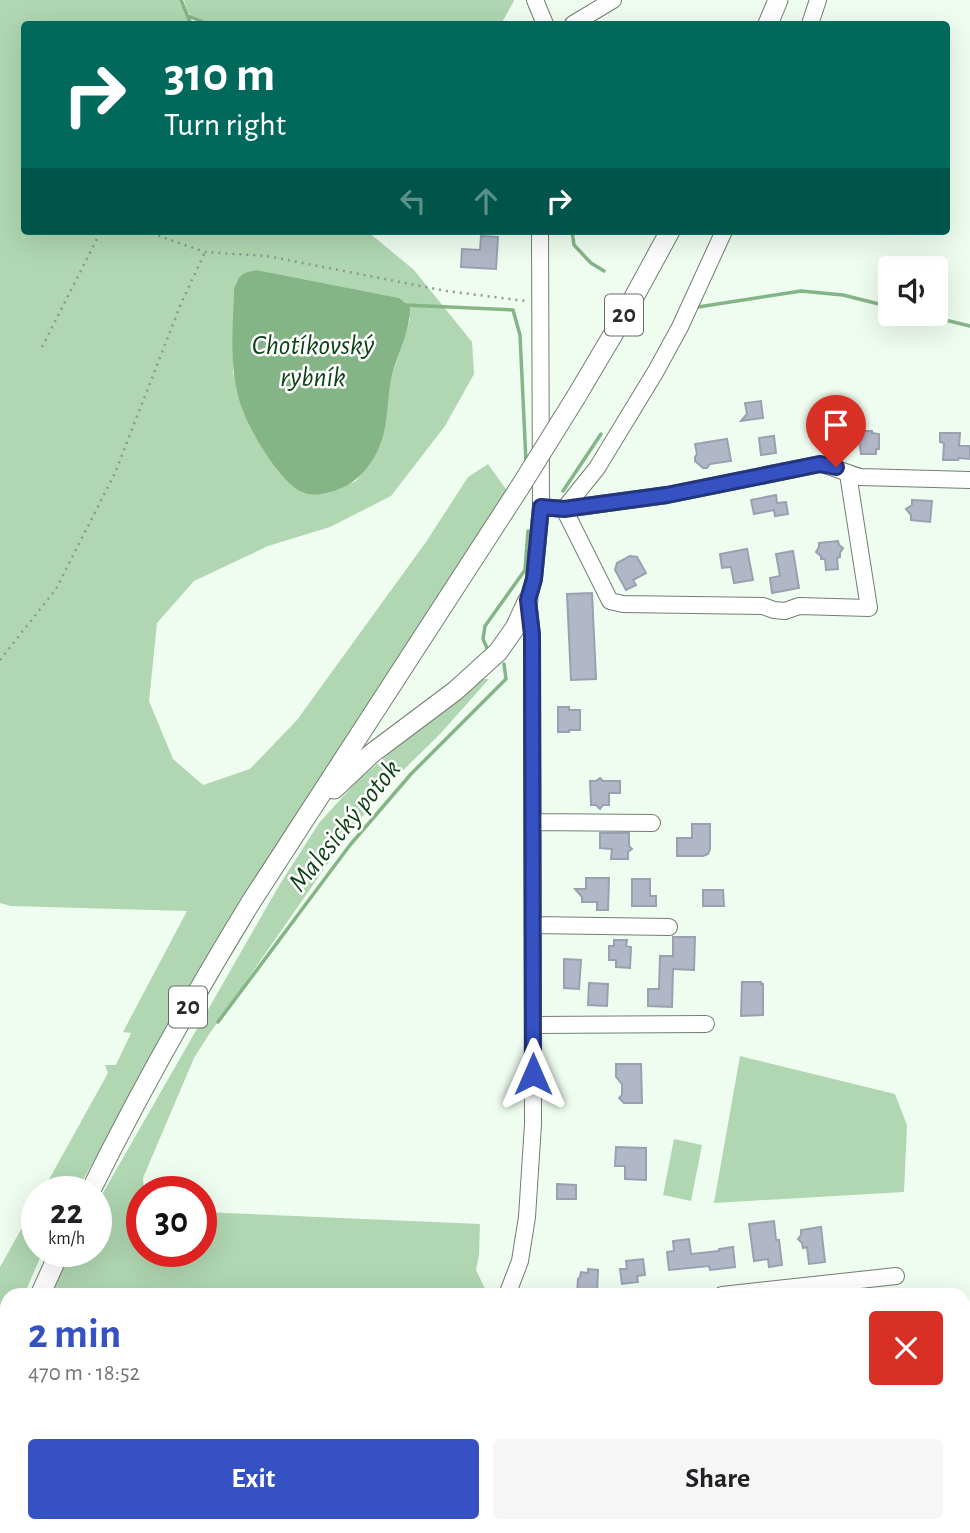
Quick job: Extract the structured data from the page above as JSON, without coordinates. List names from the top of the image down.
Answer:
{
  "streets": {
    "main road": ["20"]
  },
  "water": ["Chotíkovský rybník", "Malesický potok"],
  "page": {
    "turn": ["310 m", "Turn right"],
    "speed": "22 km/h",
    "limit": "30",
    "heading": ["2 min", "470 m · 18:52"],
    "buttons": ["Exit", "Share"]
  }
}
